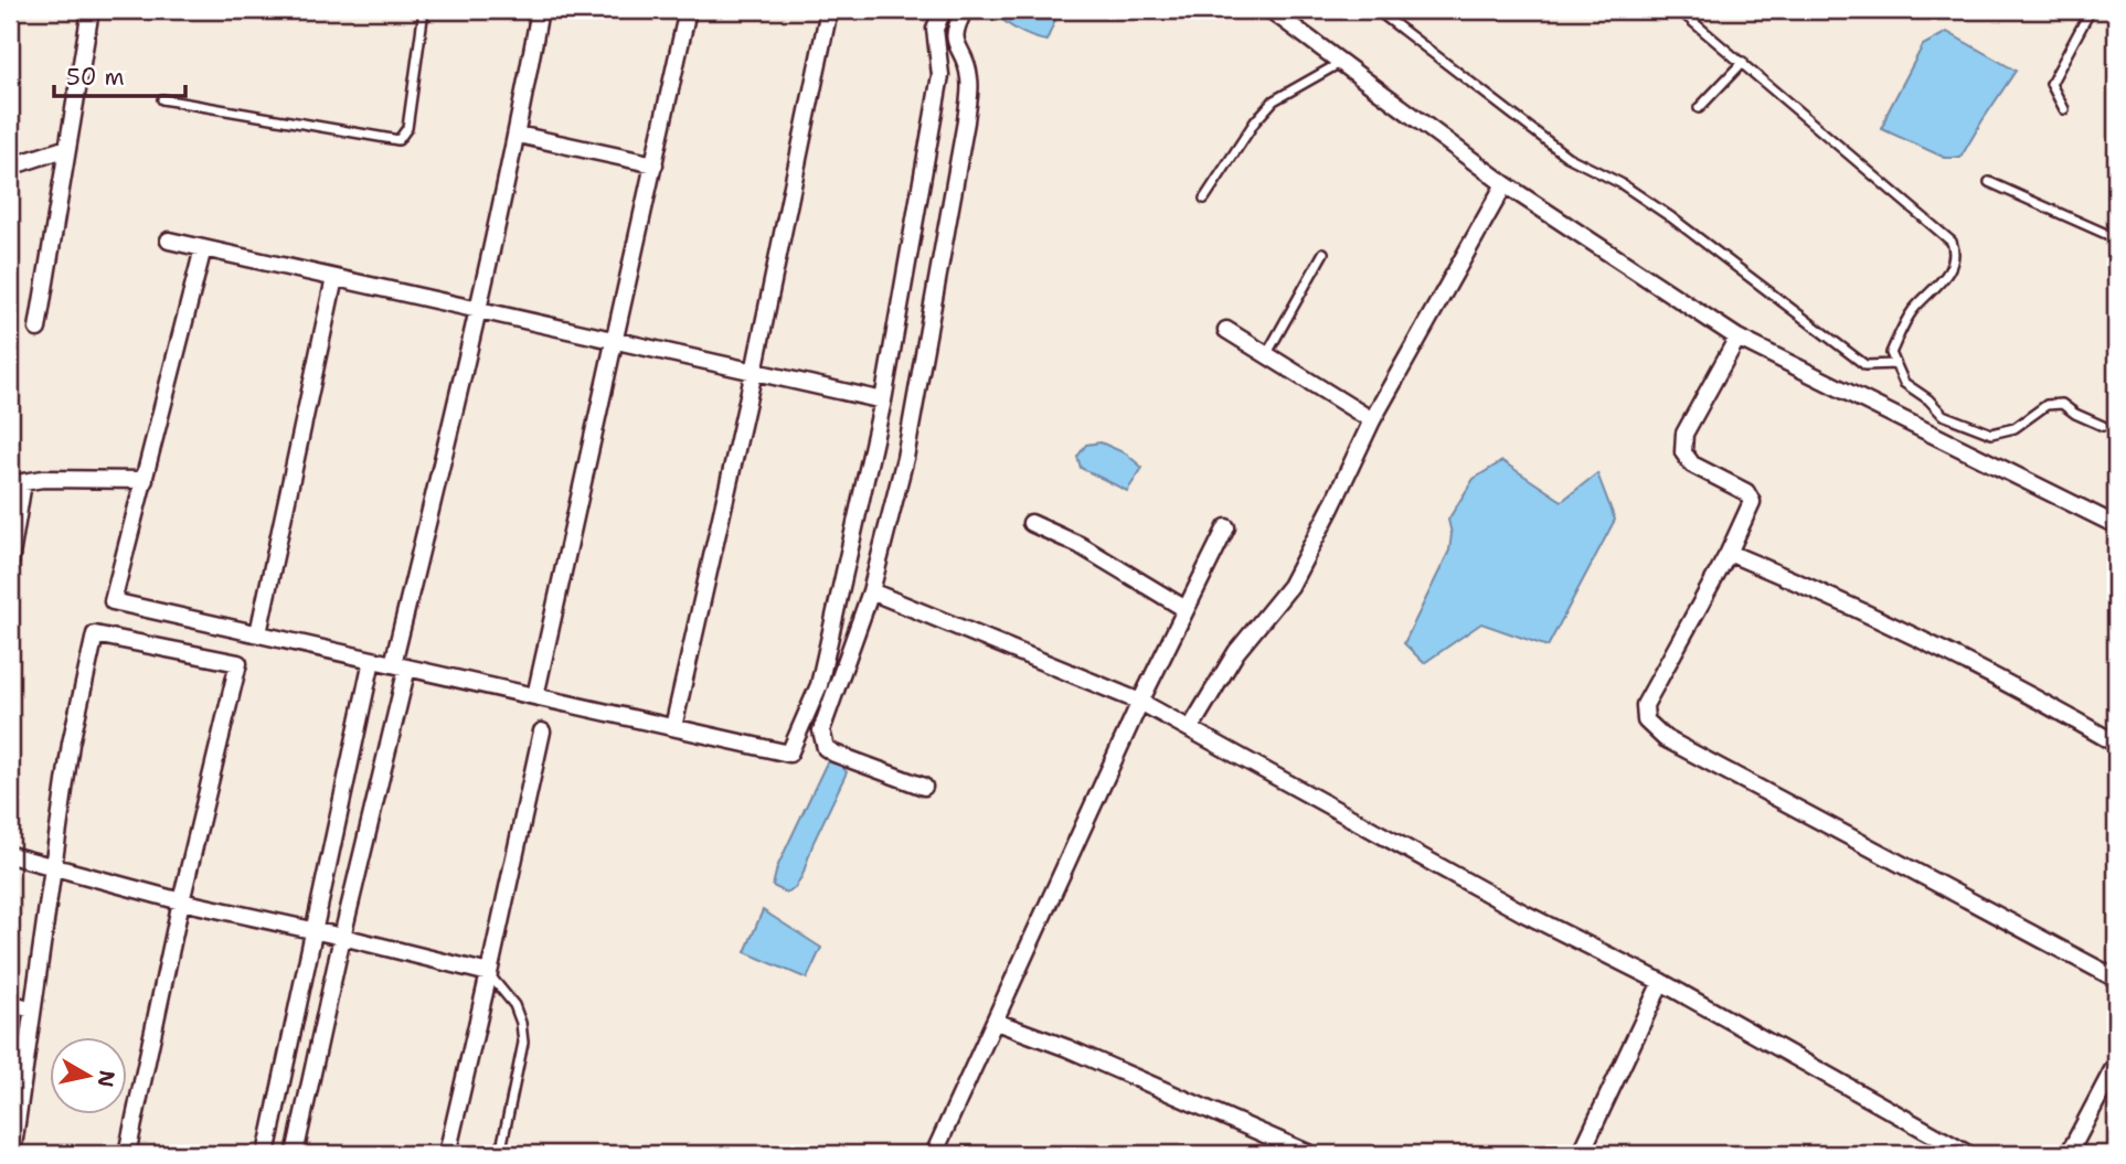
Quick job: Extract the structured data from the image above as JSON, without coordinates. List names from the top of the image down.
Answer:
{
  "scale_bar": "50 m",
  "north": "right"
}
